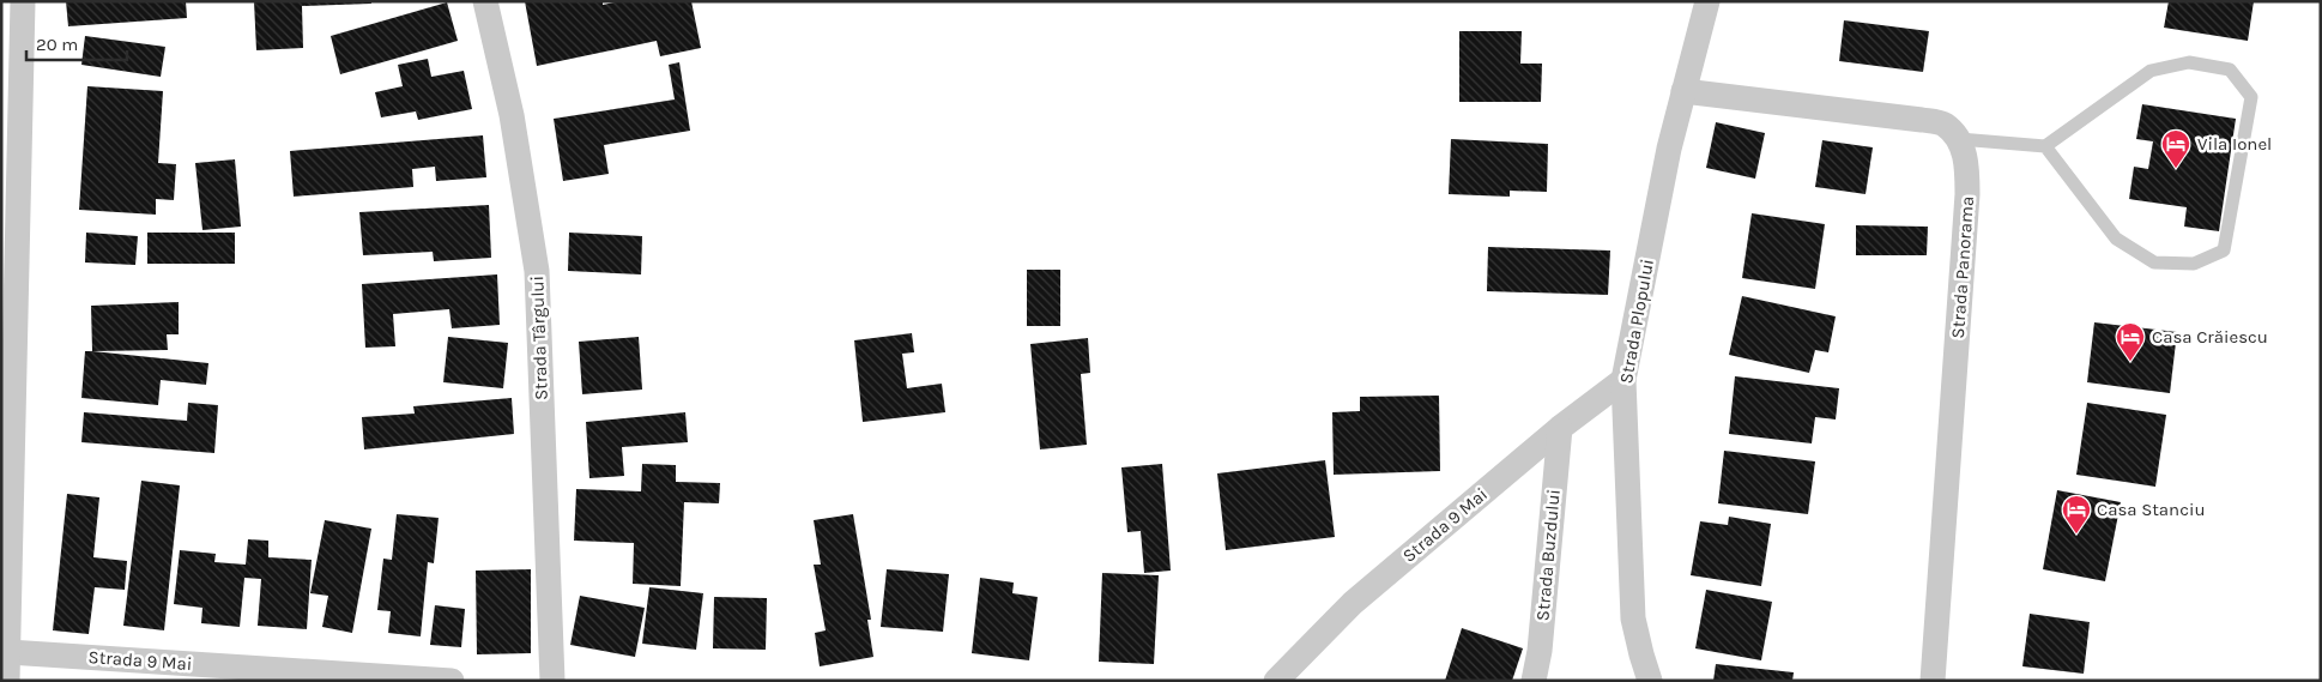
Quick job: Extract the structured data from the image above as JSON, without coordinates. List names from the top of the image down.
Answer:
{
  "streets": {
    "street": [
      "Strada Panorama",
      "Strada Plopului",
      "Strada Târgului",
      "Strada 9 Mai",
      "Strada Buzdului"
    ]
  },
  "crossings": [
    ["Strada Plopului", "Strada 9 Mai"],
    ["Strada 9 Mai", "Strada Buzdului"]
  ],
  "places": {
    "hotel": ["Vila Ionel", "Casa Crăiescu", "Casa Stanciu"]
  },
  "scale_bar": "20 m"
}
